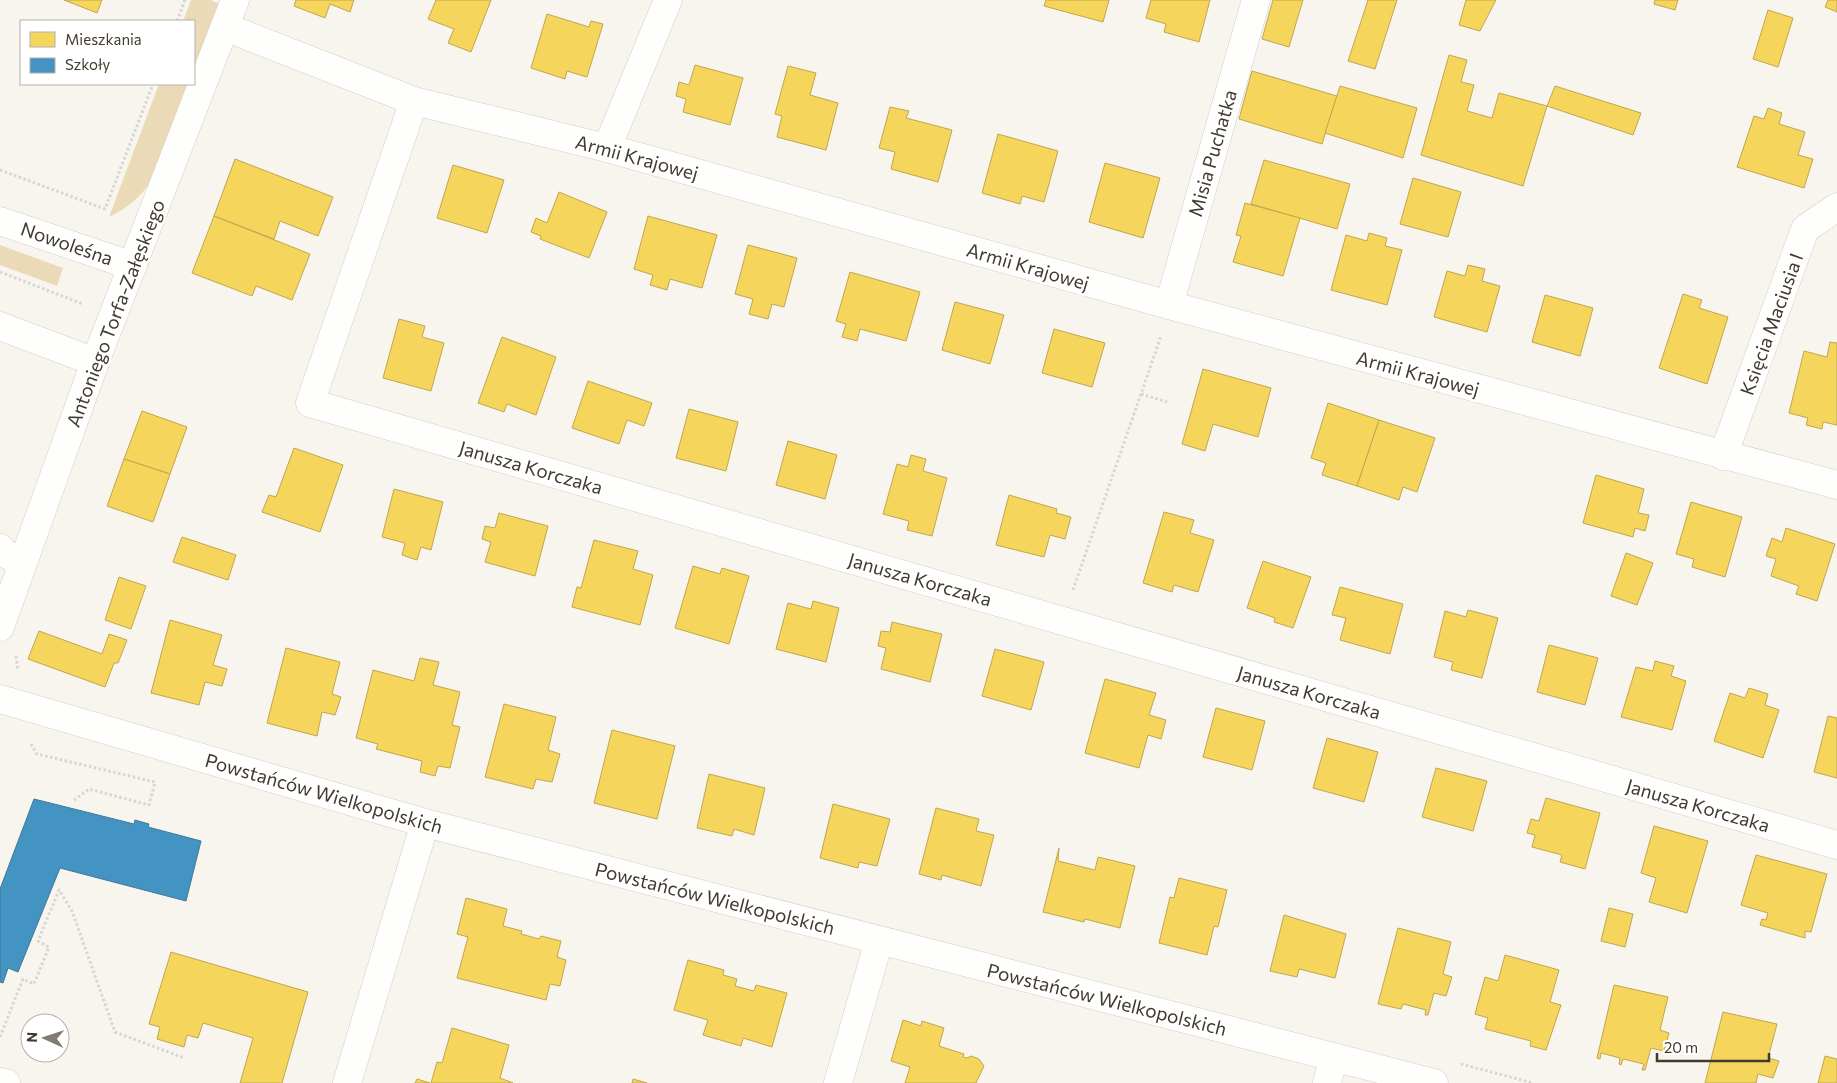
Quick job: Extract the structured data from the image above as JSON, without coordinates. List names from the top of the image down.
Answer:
{
  "streets": {
    "street": [
      "Misia Puchatka",
      "Armii Krajowej",
      "Nowoleśna",
      "Antoniego Torfa-Załęskiego",
      "Księcia Maciusia I",
      "Janusza Korczaka",
      "Powstańców Wielkopolskich"
    ]
  },
  "crossings": [
    ["Misia Puchatka", "Armii Krajowej"],
    ["Armii Krajowej", "Antoniego Torfa-Załęskiego"],
    ["Armii Krajowej", "Księcia Maciusia I"],
    ["Armii Krajowej", "Janusza Korczaka"],
    ["Nowoleśna", "Antoniego Torfa-Załęskiego"]
  ],
  "legend": ["Mieszkania", "Szkoły"],
  "scale_bar": "20 m",
  "north": "left"
}
